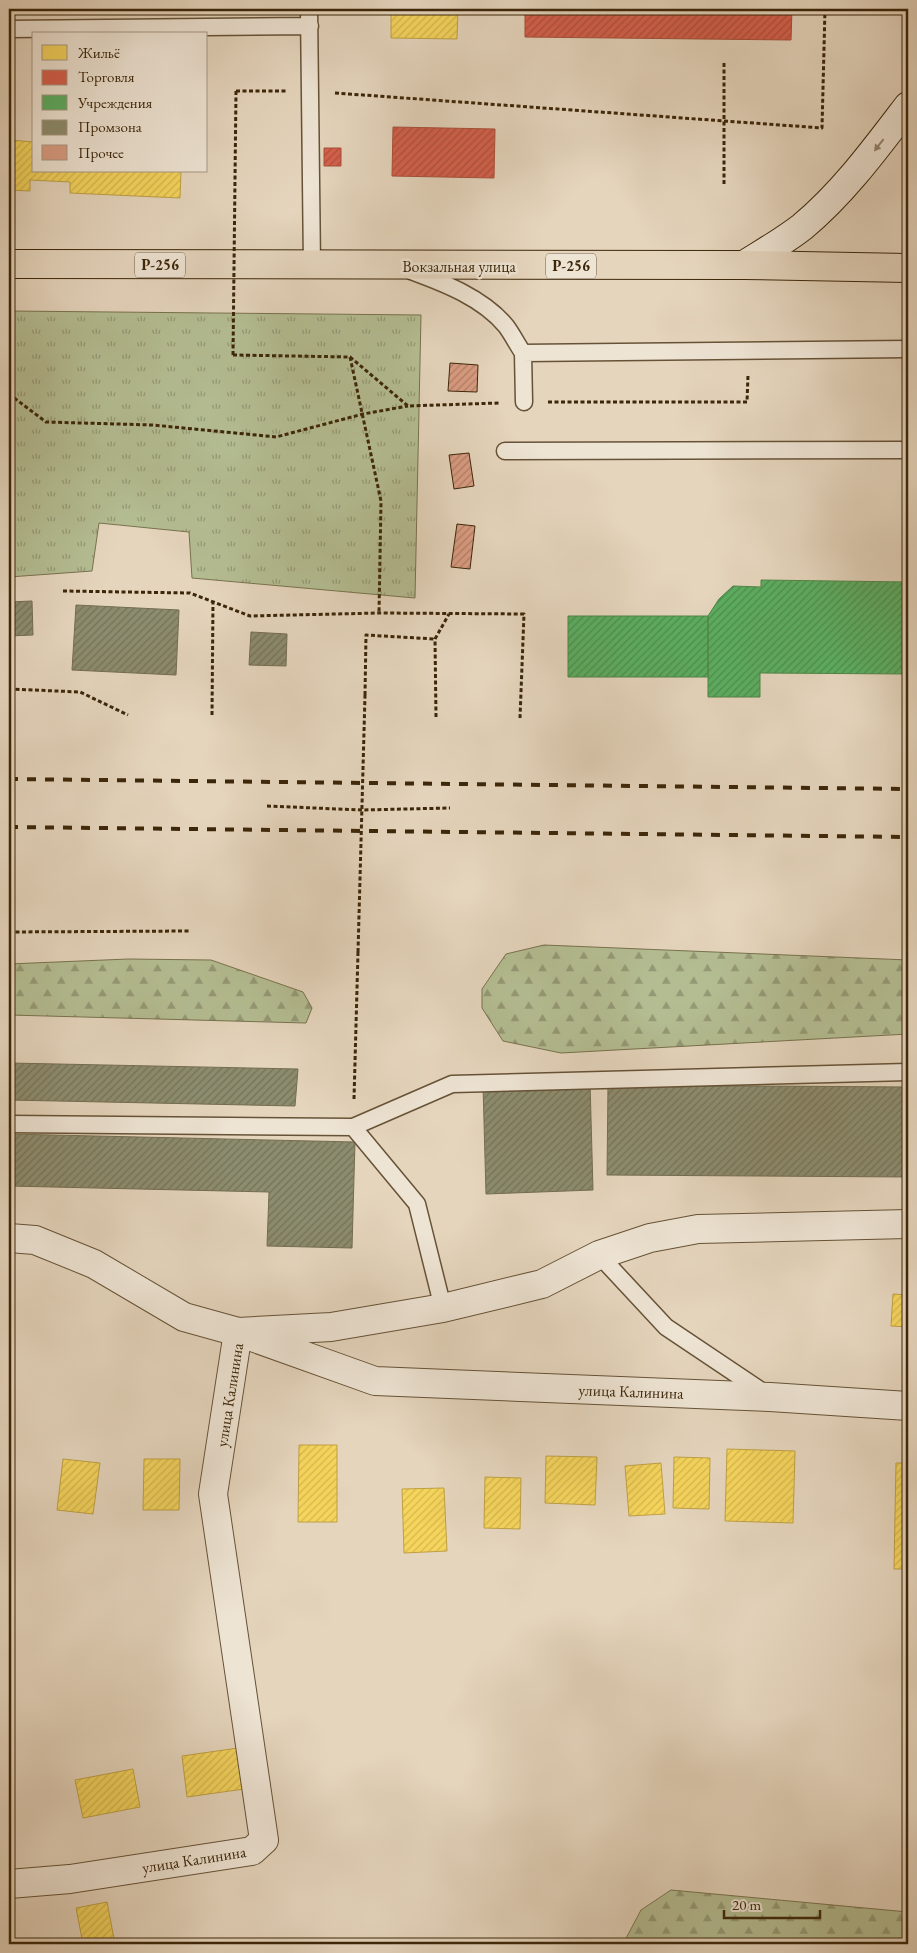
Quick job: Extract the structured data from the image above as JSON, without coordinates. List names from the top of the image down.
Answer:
{
  "streets": {
    "highway": ["Р-256", "Вокзальная улица"],
    "street": ["улица Калинина"]
  },
  "legend": [
    "Жильё",
    "Торговля",
    "Учреждения",
    "Промзона",
    "Прочее"
  ],
  "scale_bar": "20 m"
}
